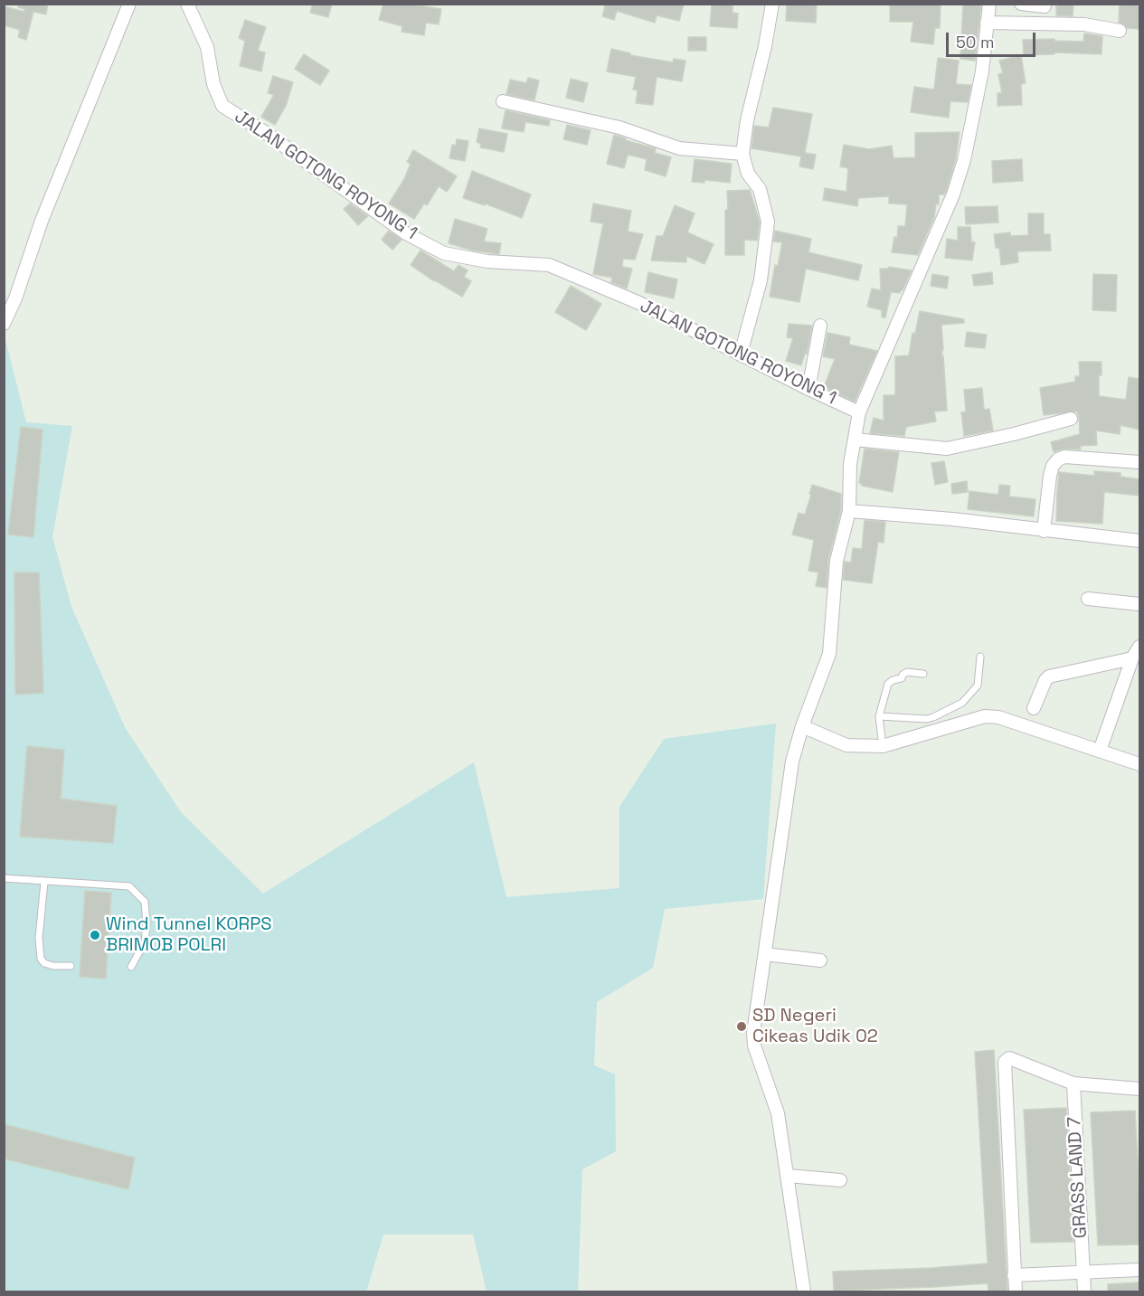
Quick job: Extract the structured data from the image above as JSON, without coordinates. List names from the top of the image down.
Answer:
{
  "streets": {
    "street": ["JALAN GOTONG ROYONG 1", "GRASS LAND 7"]
  },
  "places": ["Wind Tunnel KORPS BRIMOB POLRI", "SD Negeri Cikeas Udik 02"],
  "scale_bar": "50 m"
}
